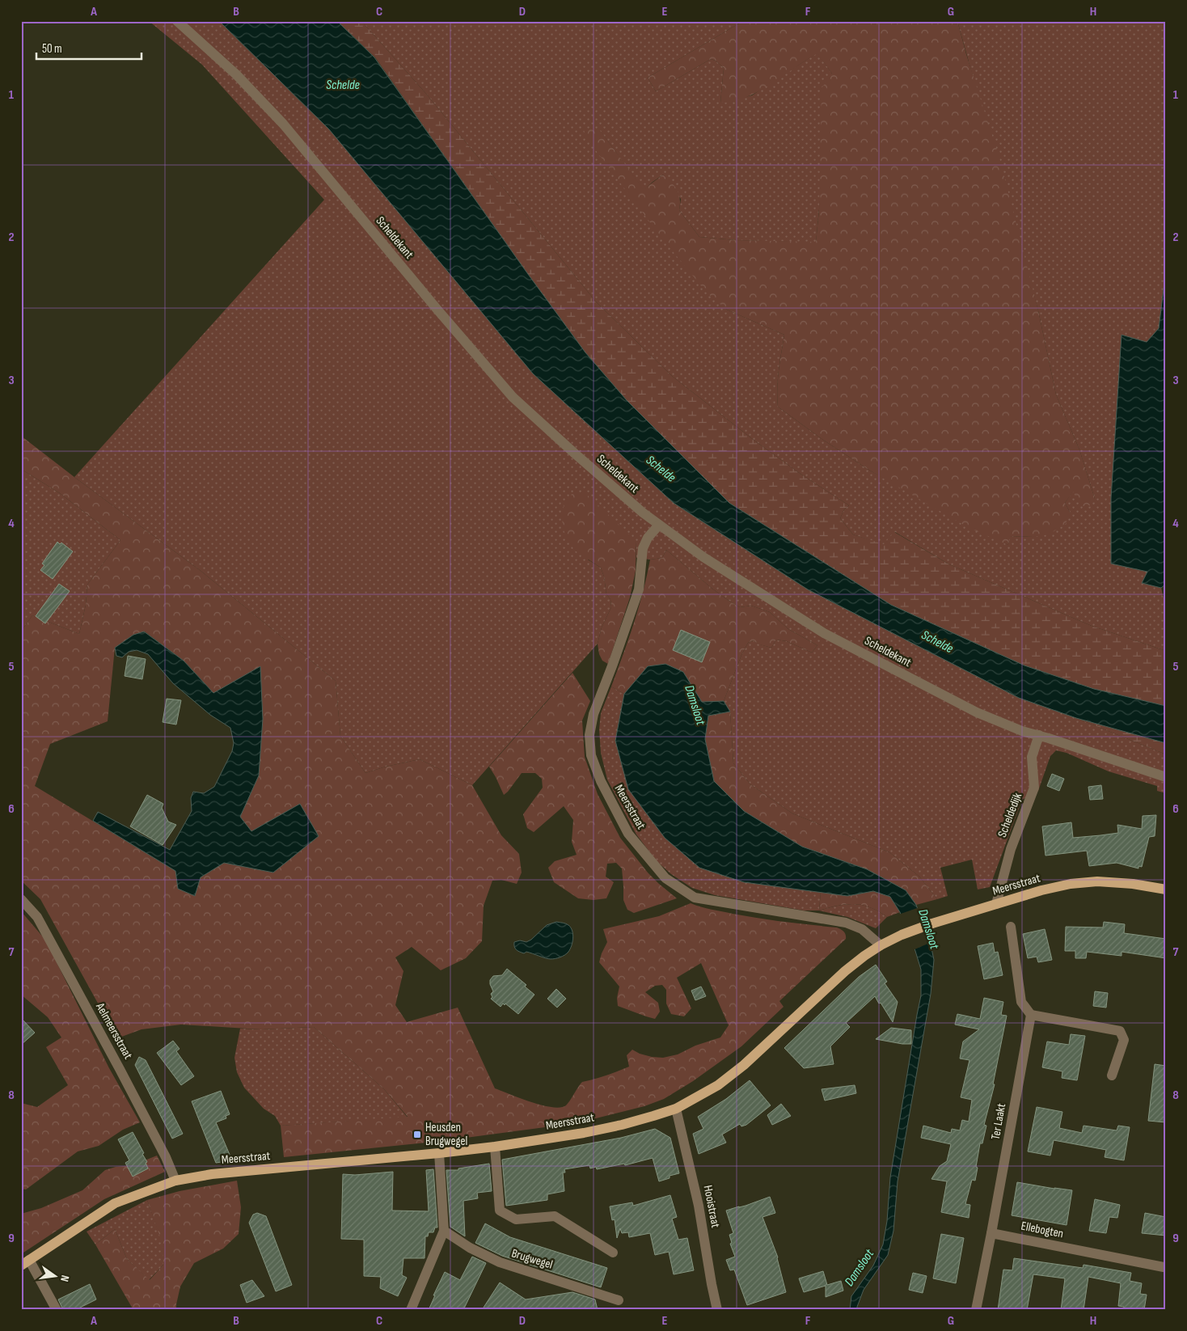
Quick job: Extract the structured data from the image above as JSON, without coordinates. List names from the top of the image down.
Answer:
{
  "streets": {
    "main road": ["Meersstraat"],
    "street": [
      "Scheldekant",
      "Scheldedijk",
      "Aelmeersstraat",
      "Ter Laakt",
      "Hooistraat",
      "Ellebogten",
      "Brugwegel"
    ]
  },
  "crossings": [
    ["Scheldekant", "Meersstraat"],
    ["Scheldekant", "Scheldedijk"],
    ["Meersstraat", "Scheldedijk"],
    ["Meersstraat", "Aelmeersstraat"],
    ["Meersstraat", "Hooistraat"],
    ["Ter Laakt", "Ellebogten"]
  ],
  "water": ["Schelde", "Damsloot"],
  "places": {
    "transit": ["Heusden Brugwegel"]
  },
  "scale_bar": "50 m",
  "north": "right",
  "grid": {
    "columns": [
      "A",
      "B",
      "C",
      "D",
      "E",
      "F",
      "G",
      "H"
    ],
    "rows": [
      "1",
      "2",
      "3",
      "4",
      "5",
      "6",
      "7",
      "8",
      "9"
    ]
  }
}
